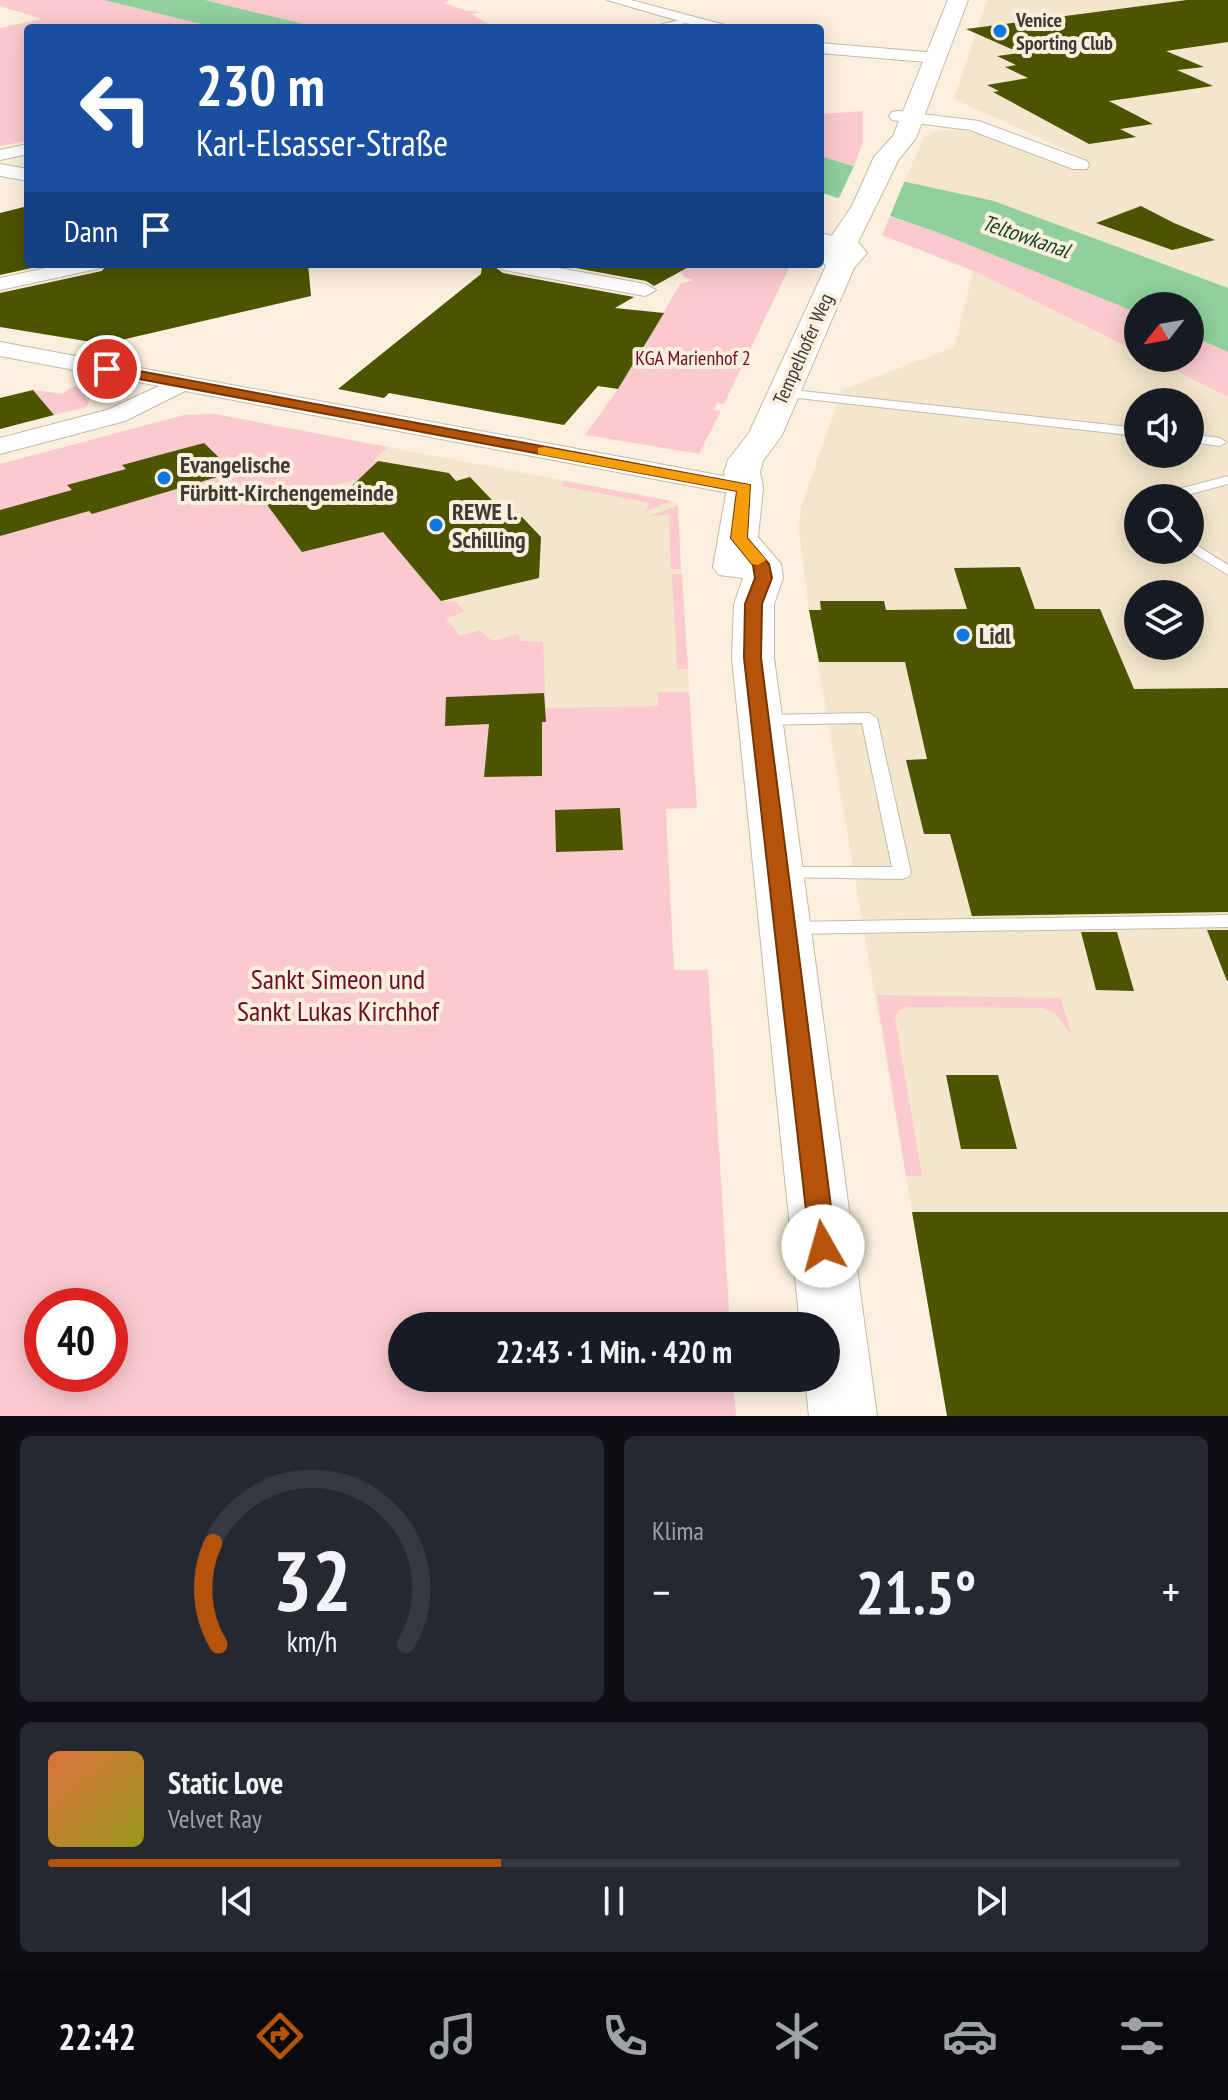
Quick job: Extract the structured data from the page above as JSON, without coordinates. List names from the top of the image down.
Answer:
{
  "streets": {
    "street": ["Tempelhofer Weg"]
  },
  "water": ["Teltowkanal"],
  "parks": ["KGA Marienhof 2", "Sankt Simeon und Sankt Lukas Kirchhof"],
  "places": [
    "Venice Sporting Club",
    "Evangelische Fürbitt-Kirchengemeinde",
    "REWE l. Schilling",
    "Lidl"
  ],
  "north": "bottom left",
  "page": {
    "turn": ["230 m", "Karl-Elsasser-Straße"],
    "then": "Dann",
    "limit": "40",
    "trip": "22:43 · 1 Min. · 420 m",
    "tile": "Klima",
    "heat": ["−", "21.5°", "+"],
    "song": ["Static Love", "Velvet Ray"],
    "tabs": "22:42",
    "gauge": ["32", "km/h"]
  }
}
